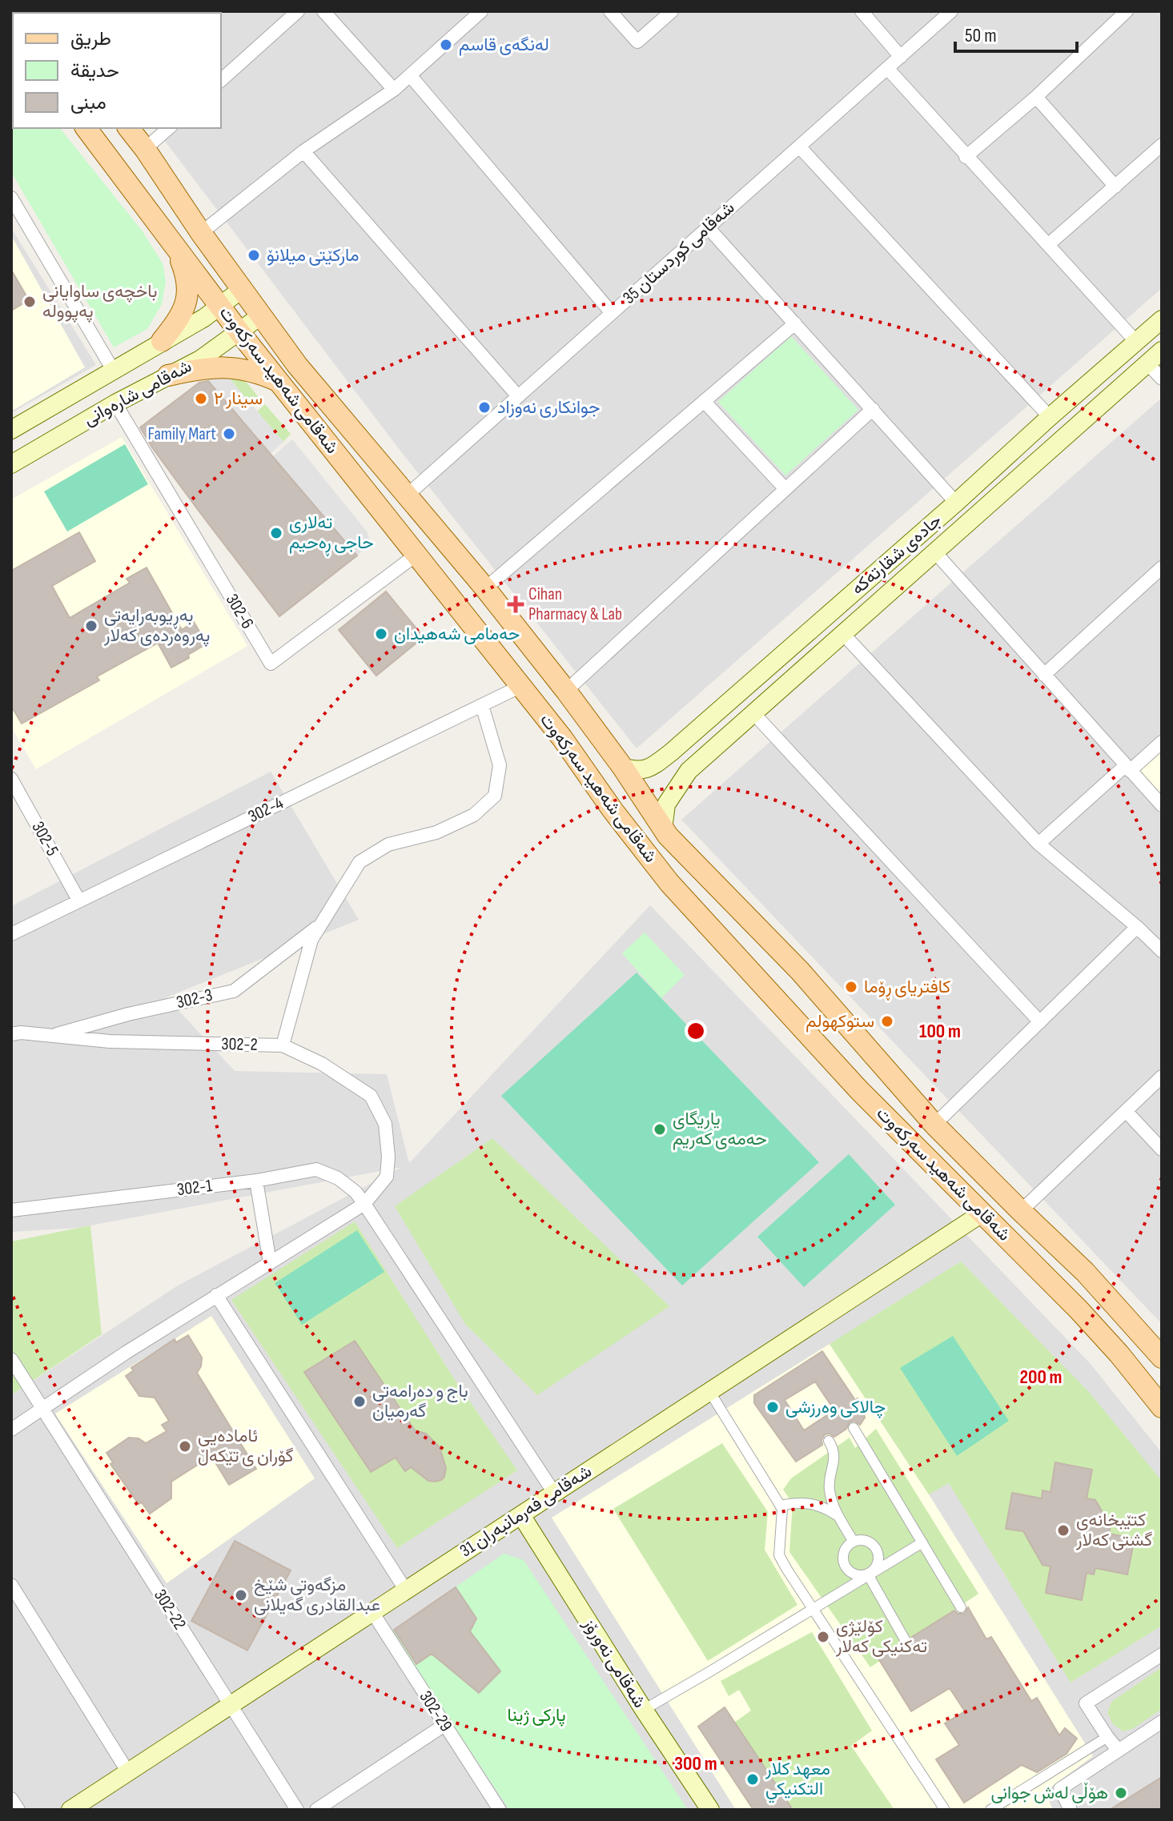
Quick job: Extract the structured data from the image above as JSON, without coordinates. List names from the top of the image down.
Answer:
{
  "streets": {
    "main road": [
      "شەقامی شەهید سەرکەوت",
      "شەقامی شارەوانی",
      "جادەی شقارتەکە",
      "شەقامی فەرمانبەران 31",
      "شەقامی نەورۆز"
    ],
    "street": [
      "شەقامی کوردستان 35",
      "302-6",
      "302-4",
      "302-5",
      "302-3",
      "302-2",
      "302-1",
      "302-22",
      "302-29"
    ]
  },
  "crossings": [
    ["شەقامی کوردستان 35", "شەقامی شەهید سەرکەوت"],
    ["شەقامی شەهید سەرکەوت", "شەقامی شارەوانی"],
    ["شەقامی شەهید سەرکەوت", "جادەی شقارتەکە"],
    ["شەقامی شەهید سەرکەوت", "302-6"],
    ["شەقامی شەهید سەرکەوت", "302-4"],
    ["شەقامی شەهید سەرکەوت", "شەقامی فەرمانبەران 31"],
    ["شەقامی شارەوانی", "302-6"],
    ["302-4", "302-5"],
    ["302-3", "302-2"],
    ["302-2", "302-1"],
    ["302-1", "شەقامی فەرمانبەران 31"],
    ["شەقامی فەرمانبەران 31", "302-22"],
    ["شەقامی فەرمانبەران 31", "شەقامی نەورۆز"],
    ["شەقامی فەرمانبەران 31", "302-29"]
  ],
  "parks": ["پارکی ژینا"],
  "places": {
    "other": [
      "لەنگەی قاسم",
      "مارکێتی میلانۆ",
      "باخچەی ساوایانی پەپوولە",
      "سینار ٢",
      "جوانکاری نەوزاد",
      "Family Mart",
      "تەلاری حاجی ڕەحیم",
      "بەڕیوبەرایەتی پەروەردەی کەلار",
      "حەمامی شەهیدان",
      "کافتریای ڕۆما",
      "ستوكهولم",
      "یاریگای ‌حەمەی کەریم",
      "باج و دەرامەتی گەرمیان",
      "چالاکی وەرزشی",
      "ئامادەیی گۆران ی تێکەڵ",
      "کتێبخانەی گشتی کەلار",
      "مزگەوتی شێخ عبدالقادری گەیلانی",
      "کۆلێژی تەکنیکی کەلار",
      "معهد كلار التكنيكي",
      "هۆڵی لەش جوانی"
    ],
    "health": ["Cihan Pharmacy & Lab"]
  },
  "legend": ["طريق", "حديقة", "مبنى"],
  "scale_bar": "50 m",
  "rings": ["100 m", "200 m", "300 m"]
}
